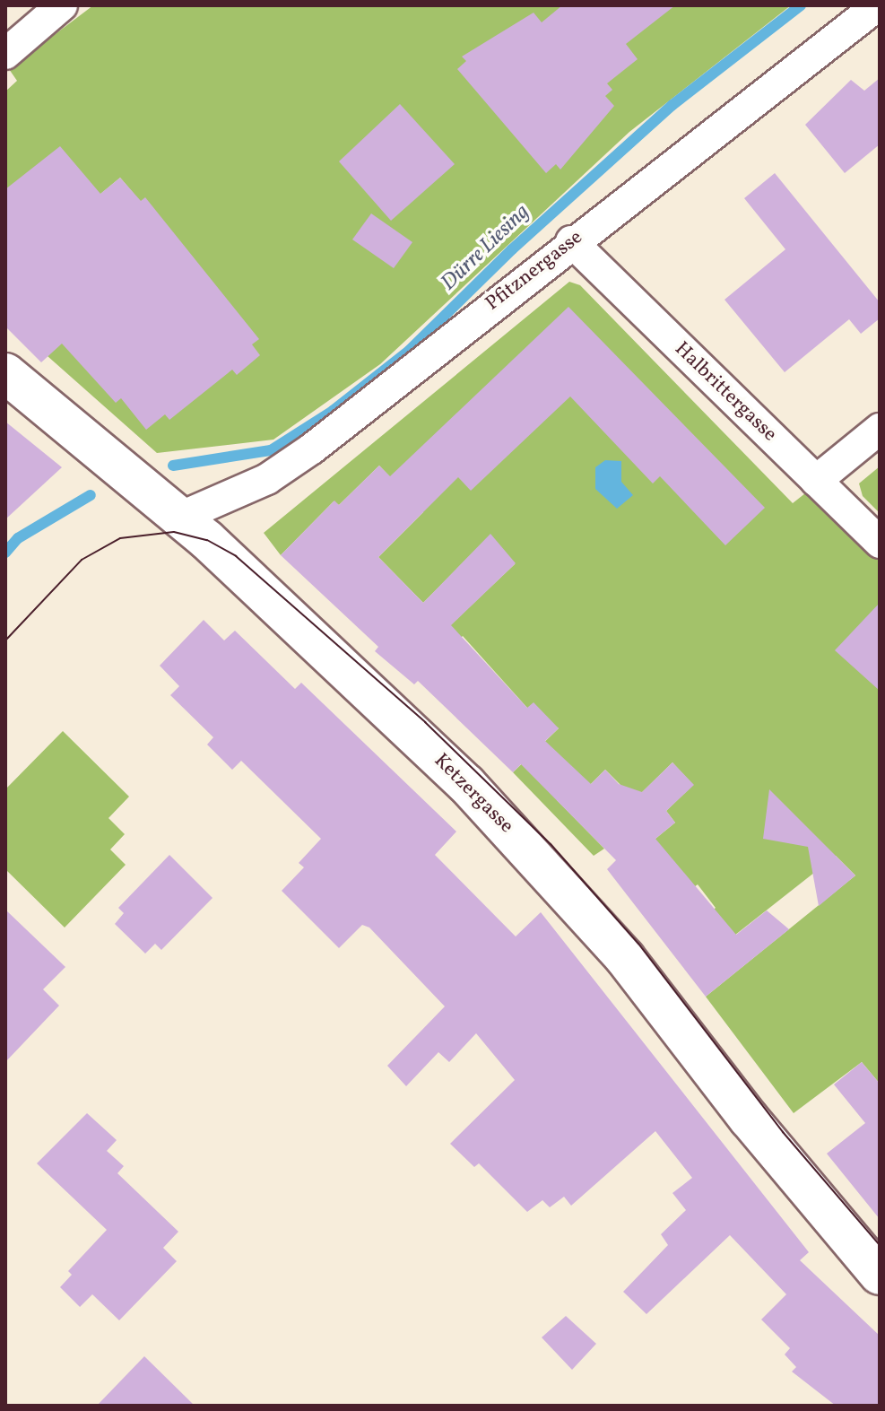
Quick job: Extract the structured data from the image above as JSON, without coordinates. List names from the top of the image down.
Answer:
{
  "streets": {
    "main road": ["Ketzergasse"],
    "street": ["Pfitznergasse", "Halbrittergasse"]
  },
  "crossings": [
    ["Pfitznergasse", "Halbrittergasse"],
    ["Pfitznergasse", "Ketzergasse"]
  ],
  "water": ["Dürre Liesing"]
}
